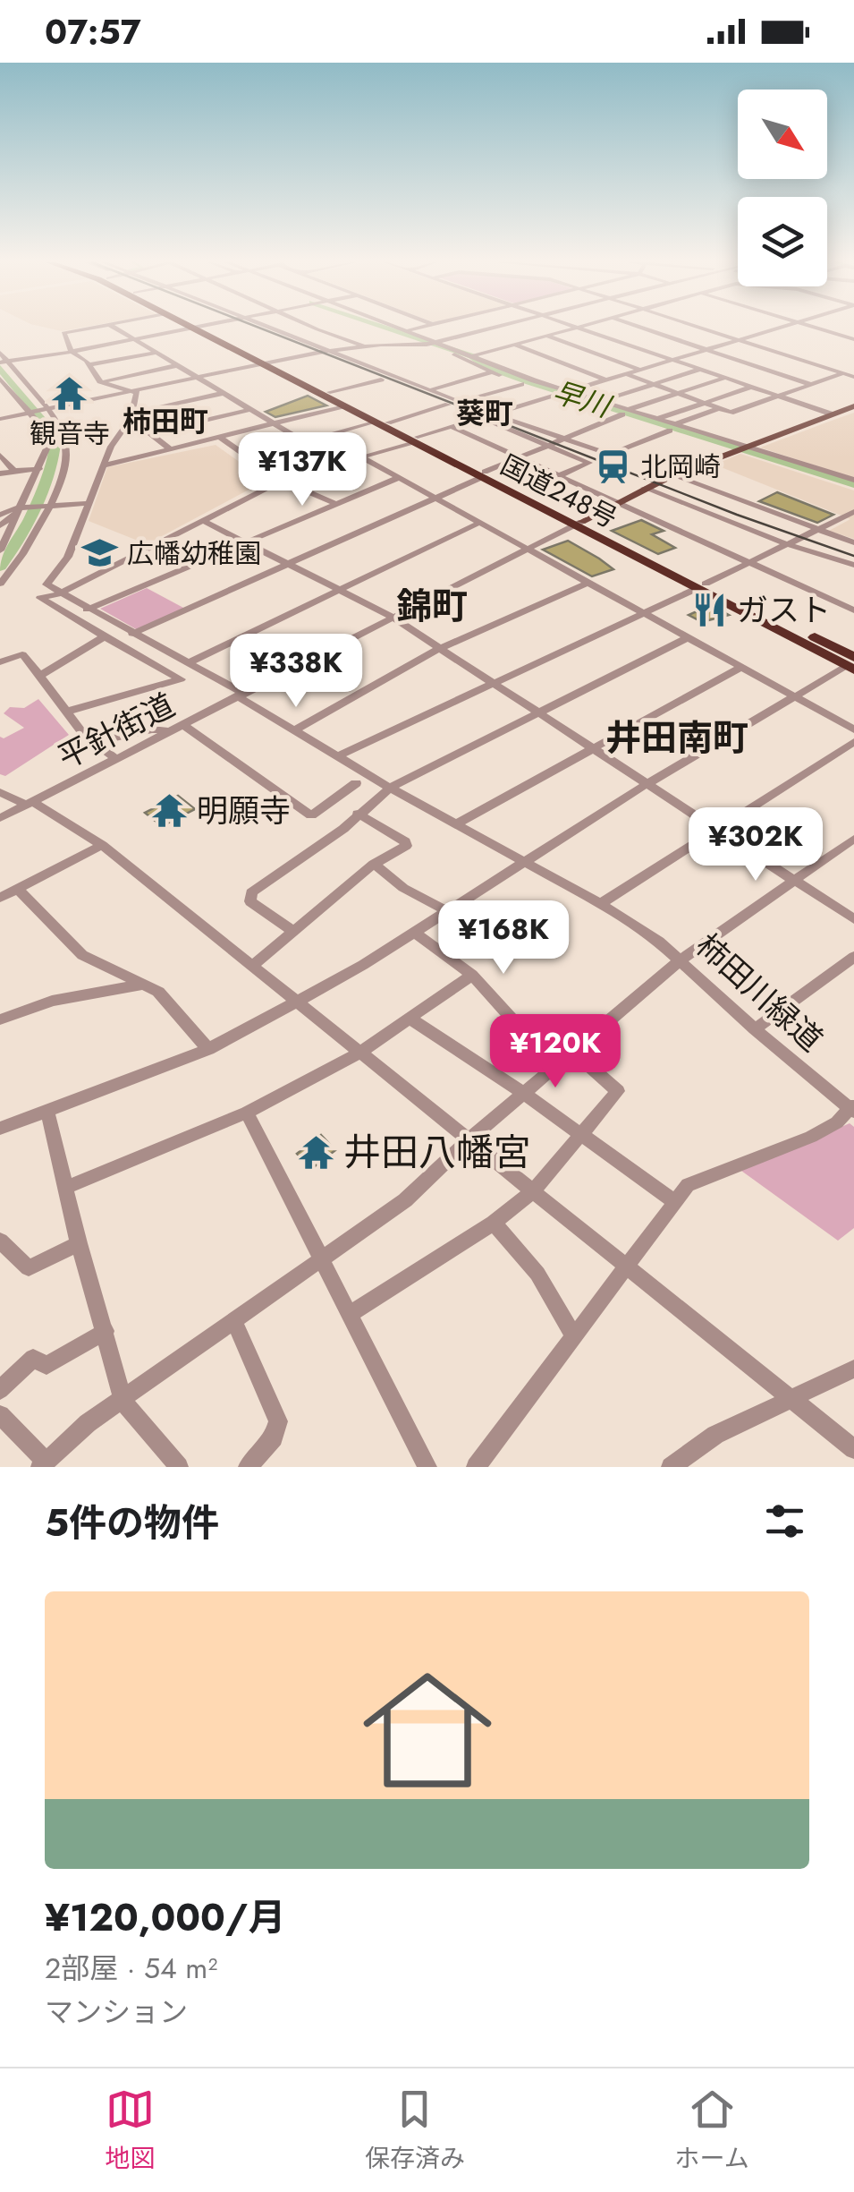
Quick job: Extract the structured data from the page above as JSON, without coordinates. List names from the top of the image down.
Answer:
{
  "streets": {
    "highway": ["国道248号"],
    "main road": ["平針街道"],
    "street": ["柿田川緑道"]
  },
  "crossings": [
    ["国道248号", "平針街道"]
  ],
  "districts": [
    "葵町",
    "柿田町",
    "錦町",
    "井田南町"
  ],
  "water": ["早川"],
  "places": {
    "temple": ["観音寺", "明願寺", "井田八幡宮"],
    "station": ["北岡崎"],
    "school or university": ["広幡幼稚園"],
    "restaurant": ["ガスト"]
  },
  "north": "bottom right",
  "page": {
    "status": "07:57",
    "price": [
      "¥137K",
      "¥338K",
      "¥302K",
      "¥168K",
      "¥120K"
    ],
    "heading": "5件の物件",
    "list": [
      {
        "name": "¥120,000/月",
        "note": "2部屋 · 54 m² · マンション"
      }
    ],
    "tabs": ["地図", "保存済み", "ホーム"]
  }
}
